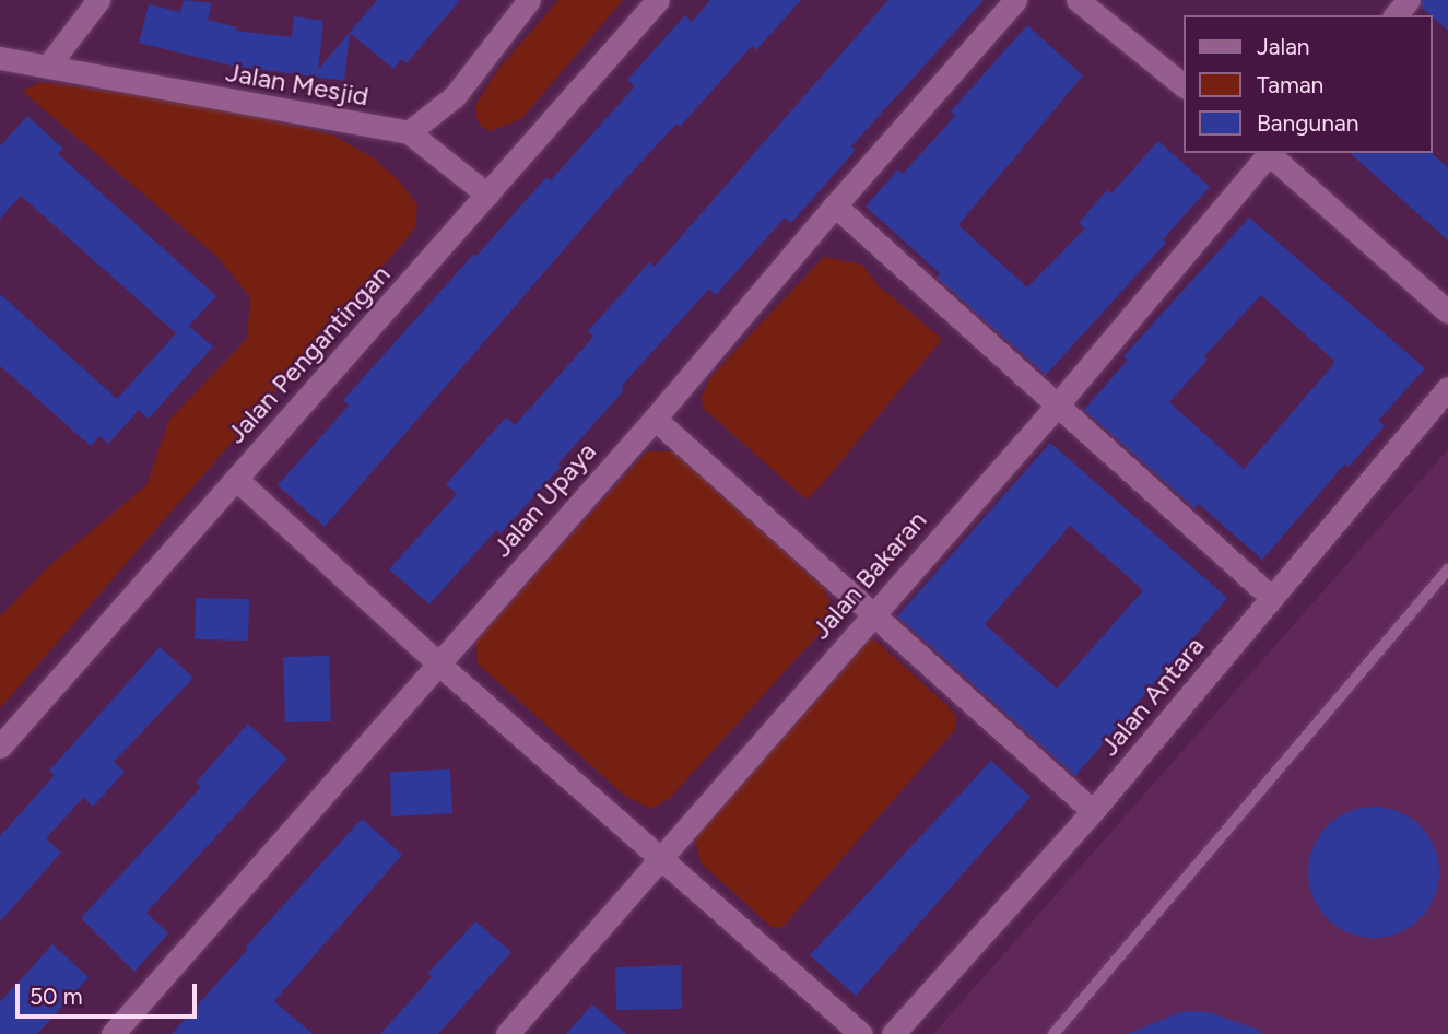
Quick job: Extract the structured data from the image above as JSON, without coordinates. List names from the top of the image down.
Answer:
{
  "streets": {
    "street": [
      "Jalan Mesjid",
      "Jalan Pengantingan",
      "Jalan Upaya",
      "Jalan Bakaran",
      "Jalan Antara"
    ]
  },
  "legend": ["Jalan", "Taman", "Bangunan"],
  "scale_bar": "50 m"
}
